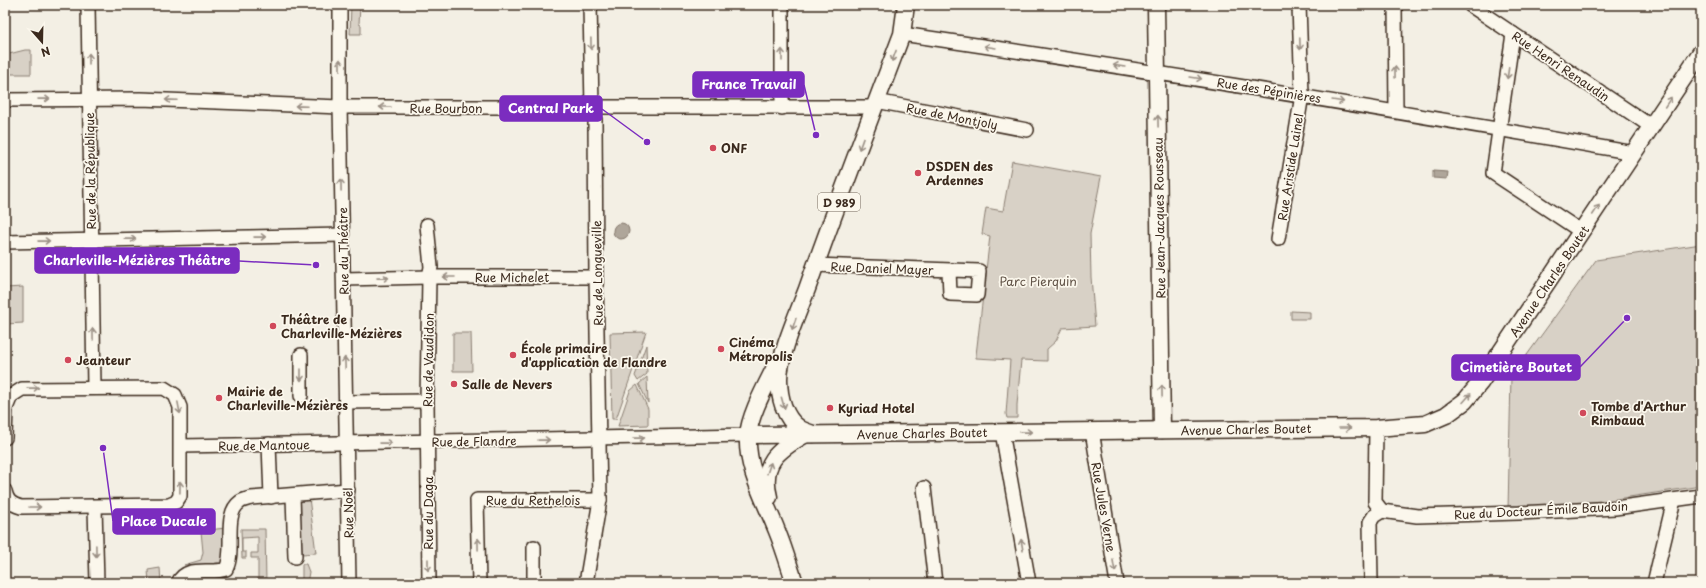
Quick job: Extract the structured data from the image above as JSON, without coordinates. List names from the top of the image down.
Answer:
{
  "streets": {
    "main road": ["D 989", "Rue Jean-Jacques Rousseau", "Avenue Charles Boutet"],
    "street": [
      "Rue Henri Renaudin",
      "Rue des Pépinières",
      "Rue Bourbon",
      "Rue de Montjoly",
      "Rue Aristide Lainel",
      "Rue de la République",
      "Rue du Théâtre",
      "Rue Daniel Mayer",
      "Rue de Longueville",
      "Rue Michelet",
      "Rue de Vaudidon",
      "Rue de Flandre",
      "Rue de Mantoue",
      "Rue du Rethelois",
      "Rue Jules Verne",
      "Rue du Docteur Émile Baudoin",
      "Rue Noël",
      "Rue du Daga"
    ]
  },
  "crossings": [
    ["Rue Henri Renaudin", "Avenue Charles Boutet"],
    ["Rue des Pépinières", "Rue Aristide Lainel"],
    ["Rue des Pépinières", "D 989"],
    ["Rue des Pépinières", "Rue Jean-Jacques Rousseau"],
    ["Rue des Pépinières", "Avenue Charles Boutet"],
    ["Rue Bourbon", "Rue de Montjoly"],
    ["Rue Bourbon", "Rue de la République"],
    ["Rue Bourbon", "D 989"],
    ["Rue Bourbon", "Rue du Théâtre"],
    ["Rue Bourbon", "Rue de Longueville"],
    ["Rue de Montjoly", "D 989"],
    ["D 989", "Rue Daniel Mayer"],
    ["Rue Jean-Jacques Rousseau", "Avenue Charles Boutet"],
    ["Rue du Théâtre", "Rue Michelet"],
    ["Rue du Théâtre", "Rue de Flandre"],
    ["Rue du Théâtre", "Rue de Mantoue"],
    ["Rue du Théâtre", "Rue Noël"],
    ["Rue de Longueville", "Rue Michelet"],
    ["Rue de Longueville", "Avenue Charles Boutet"],
    ["Rue de Longueville", "Rue de Flandre"],
    ["Rue de Longueville", "Rue du Rethelois"],
    ["Rue Michelet", "Rue de Vaudidon"],
    ["Avenue Charles Boutet", "Rue de Flandre"],
    ["Avenue Charles Boutet", "Rue Jules Verne"],
    ["Rue de Vaudidon", "Rue de Flandre"],
    ["Rue de Vaudidon", "Rue du Daga"],
    ["Rue de Flandre", "Rue de Mantoue"],
    ["Rue de Flandre", "Rue Noël"],
    ["Rue de Flandre", "Rue du Daga"],
    ["Rue de Mantoue", "Rue Noël"]
  ],
  "one_way": [
    "Rue de la République",
    "Rue Jean-Jacques Rousseau",
    "Rue du Théâtre",
    "Avenue Charles Boutet",
    "Rue du Daga"
  ],
  "parks": ["Parc Pierquin"],
  "places": [
    "France Travail",
    "Central Park",
    "ONF",
    "DSDEN des Ardennes",
    "Charleville-Mézières Théâtre",
    "Cimetière Boutet",
    "Théâtre de Charleville-Mézières",
    "Cinéma Métropolis",
    "École primaire d'application de Flandre",
    "Jeanteur",
    "Salle de Nevers",
    "Mairie de Charleville-Mézières",
    "Kyriad Hotel",
    "Tombe d'Arthur Rimbaud",
    "Place Ducale"
  ],
  "north": "bottom"
}
